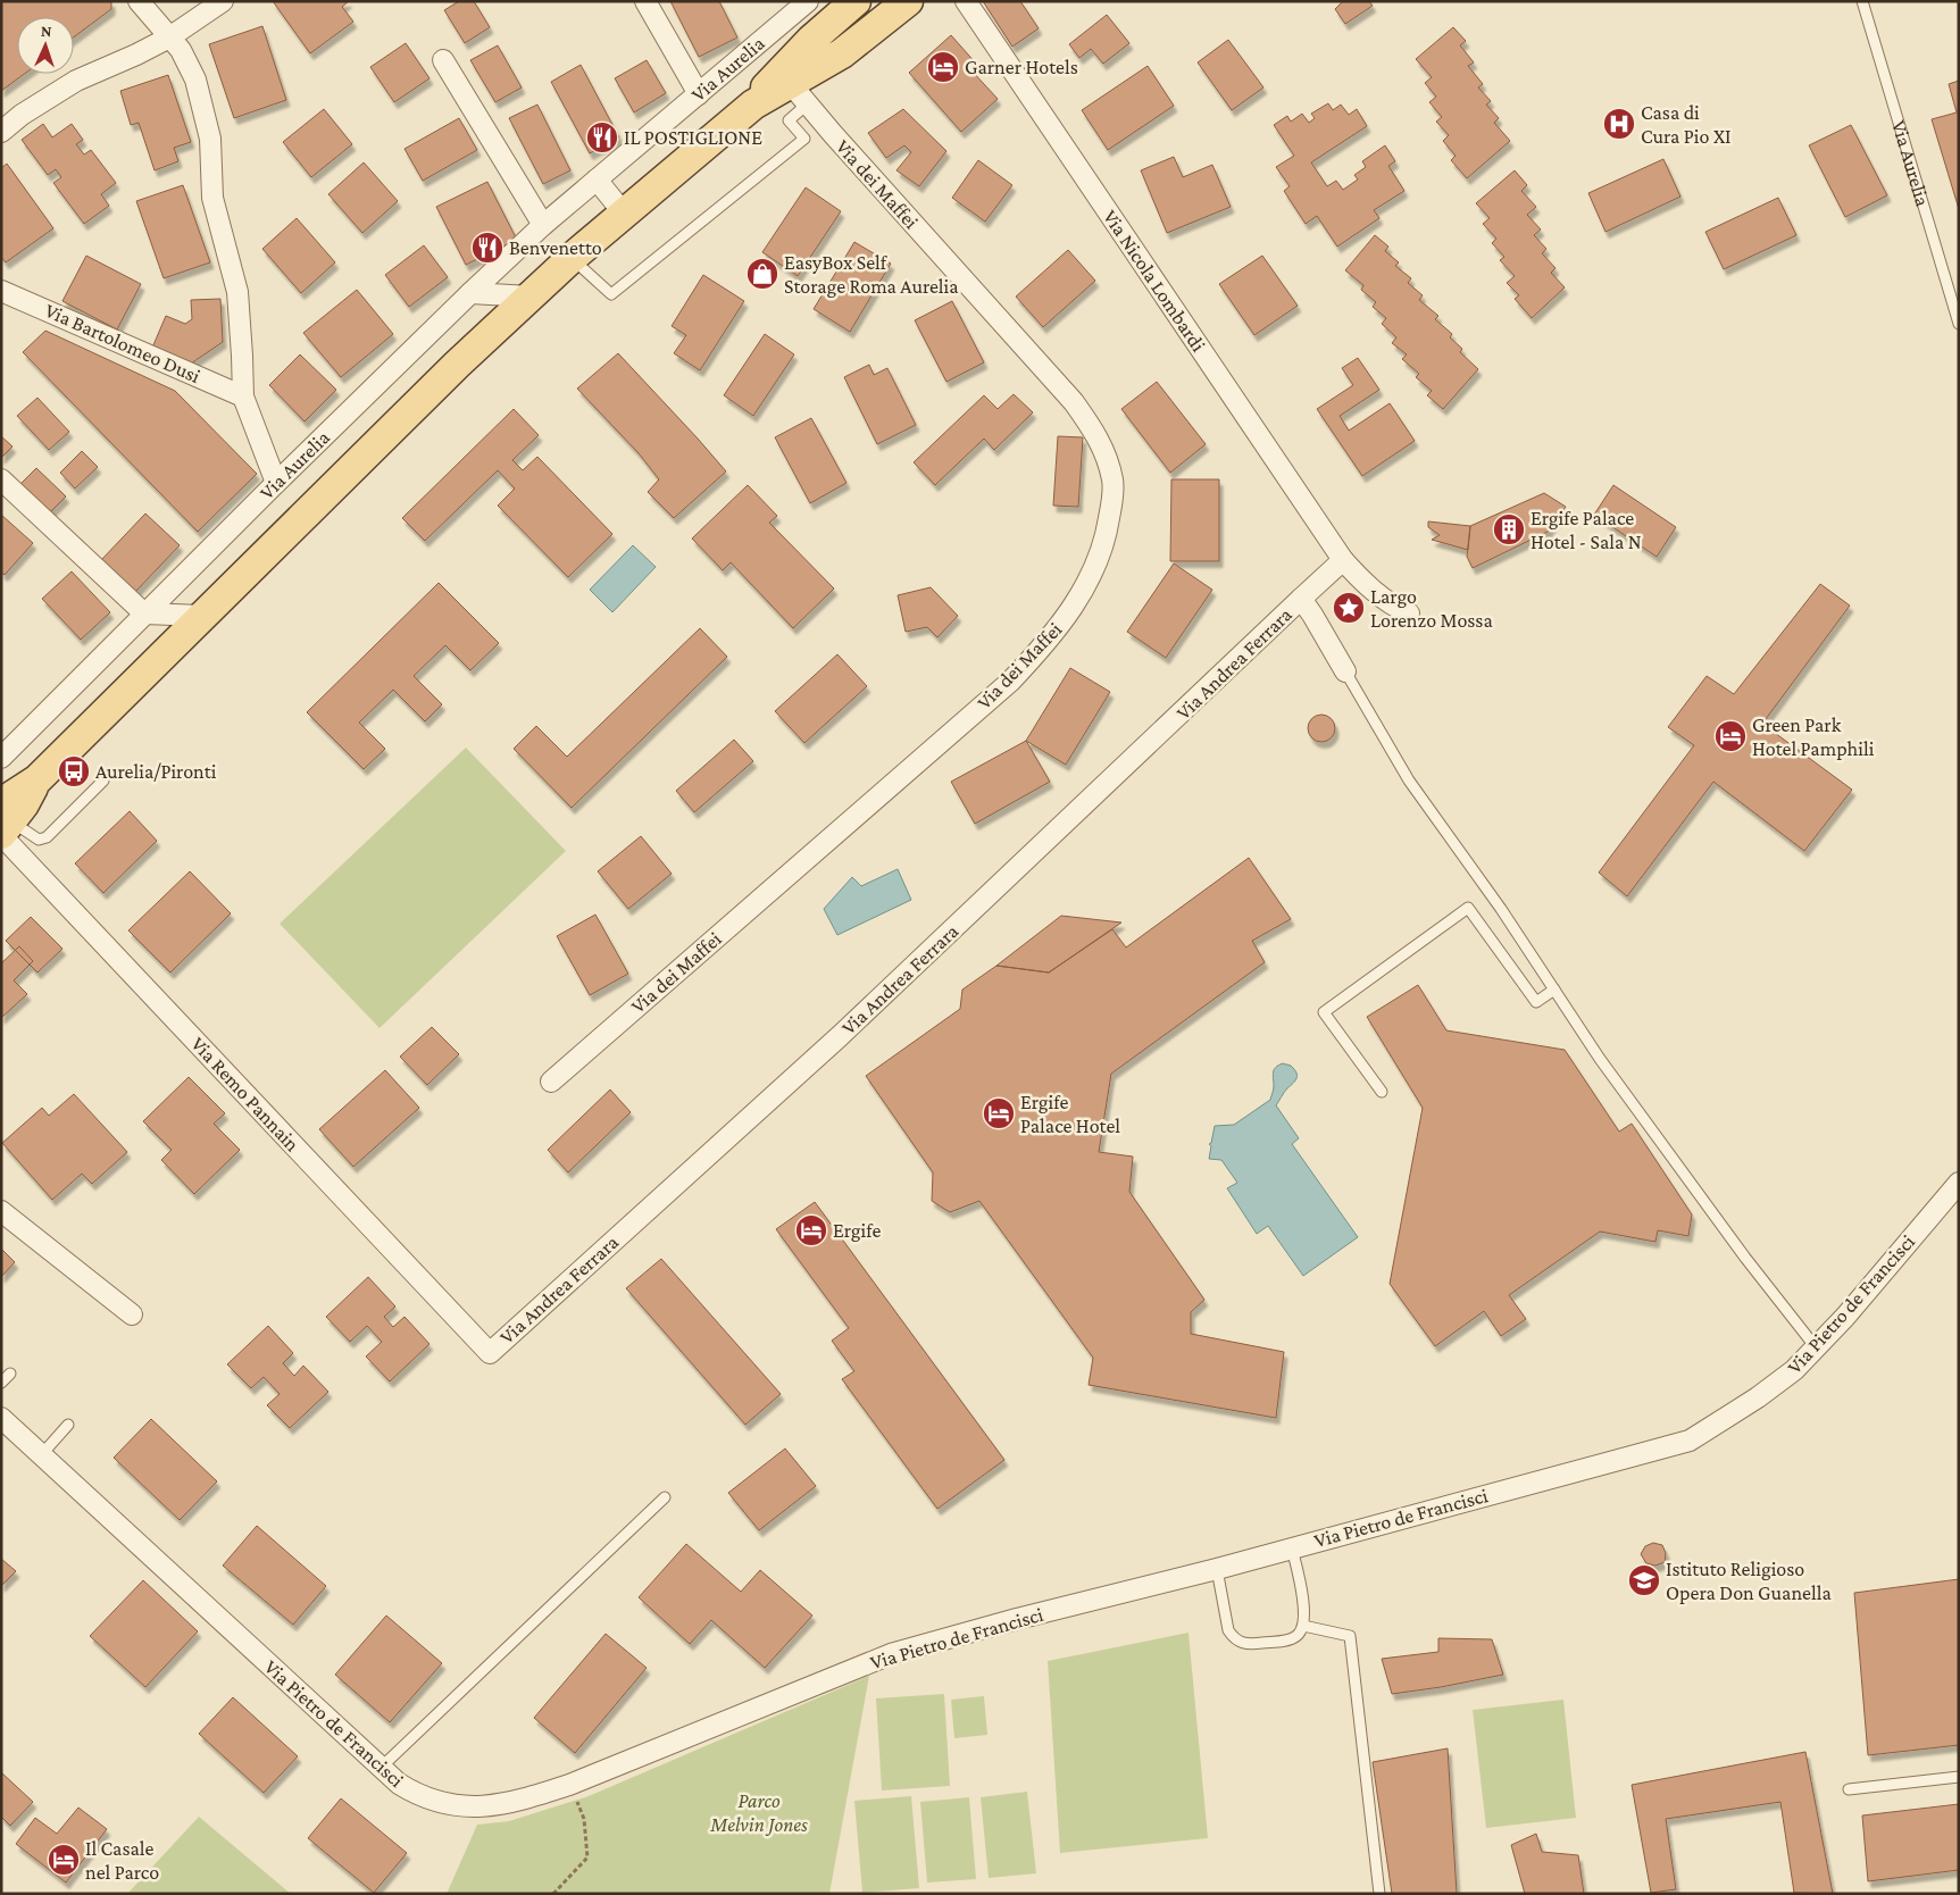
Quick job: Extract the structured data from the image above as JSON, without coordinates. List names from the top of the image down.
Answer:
{
  "streets": {
    "main road": ["Via Aurelia"],
    "street": [
      "Via dei Maffei",
      "Via Nicola Lombardi",
      "Via Bartolomeo Dusi",
      "Via Andrea Ferrara",
      "Via Remo Pannain",
      "Via Pietro de Francisci"
    ]
  },
  "crossings": [
    ["Via Aurelia", "Via dei Maffei"],
    ["Via Aurelia", "Via Remo Pannain"],
    ["Via Andrea Ferrara", "Via Remo Pannain"]
  ],
  "parks": ["Parco Melvin Jones"],
  "places": {
    "hotel": [
      "Garner Hotels",
      "Green Park Hotel Pamphili",
      "Ergife Palace Hotel",
      "Ergife",
      "Il Casale nel Parco"
    ],
    "hospital": ["Casa di Cura Pio XI"],
    "restaurant": ["IL POSTIGLIONE", "Benvenetto"],
    "shop": ["EasyBox Self Storage Roma Aurelia"],
    "building": ["Ergife Palace Hotel - Sala N"],
    "place": ["Largo Lorenzo Mossa"],
    "bus stop": ["Aurelia/Pironti"],
    "school or university": ["Istituto Religioso Opera Don Guanella"]
  },
  "north": "top"
}
